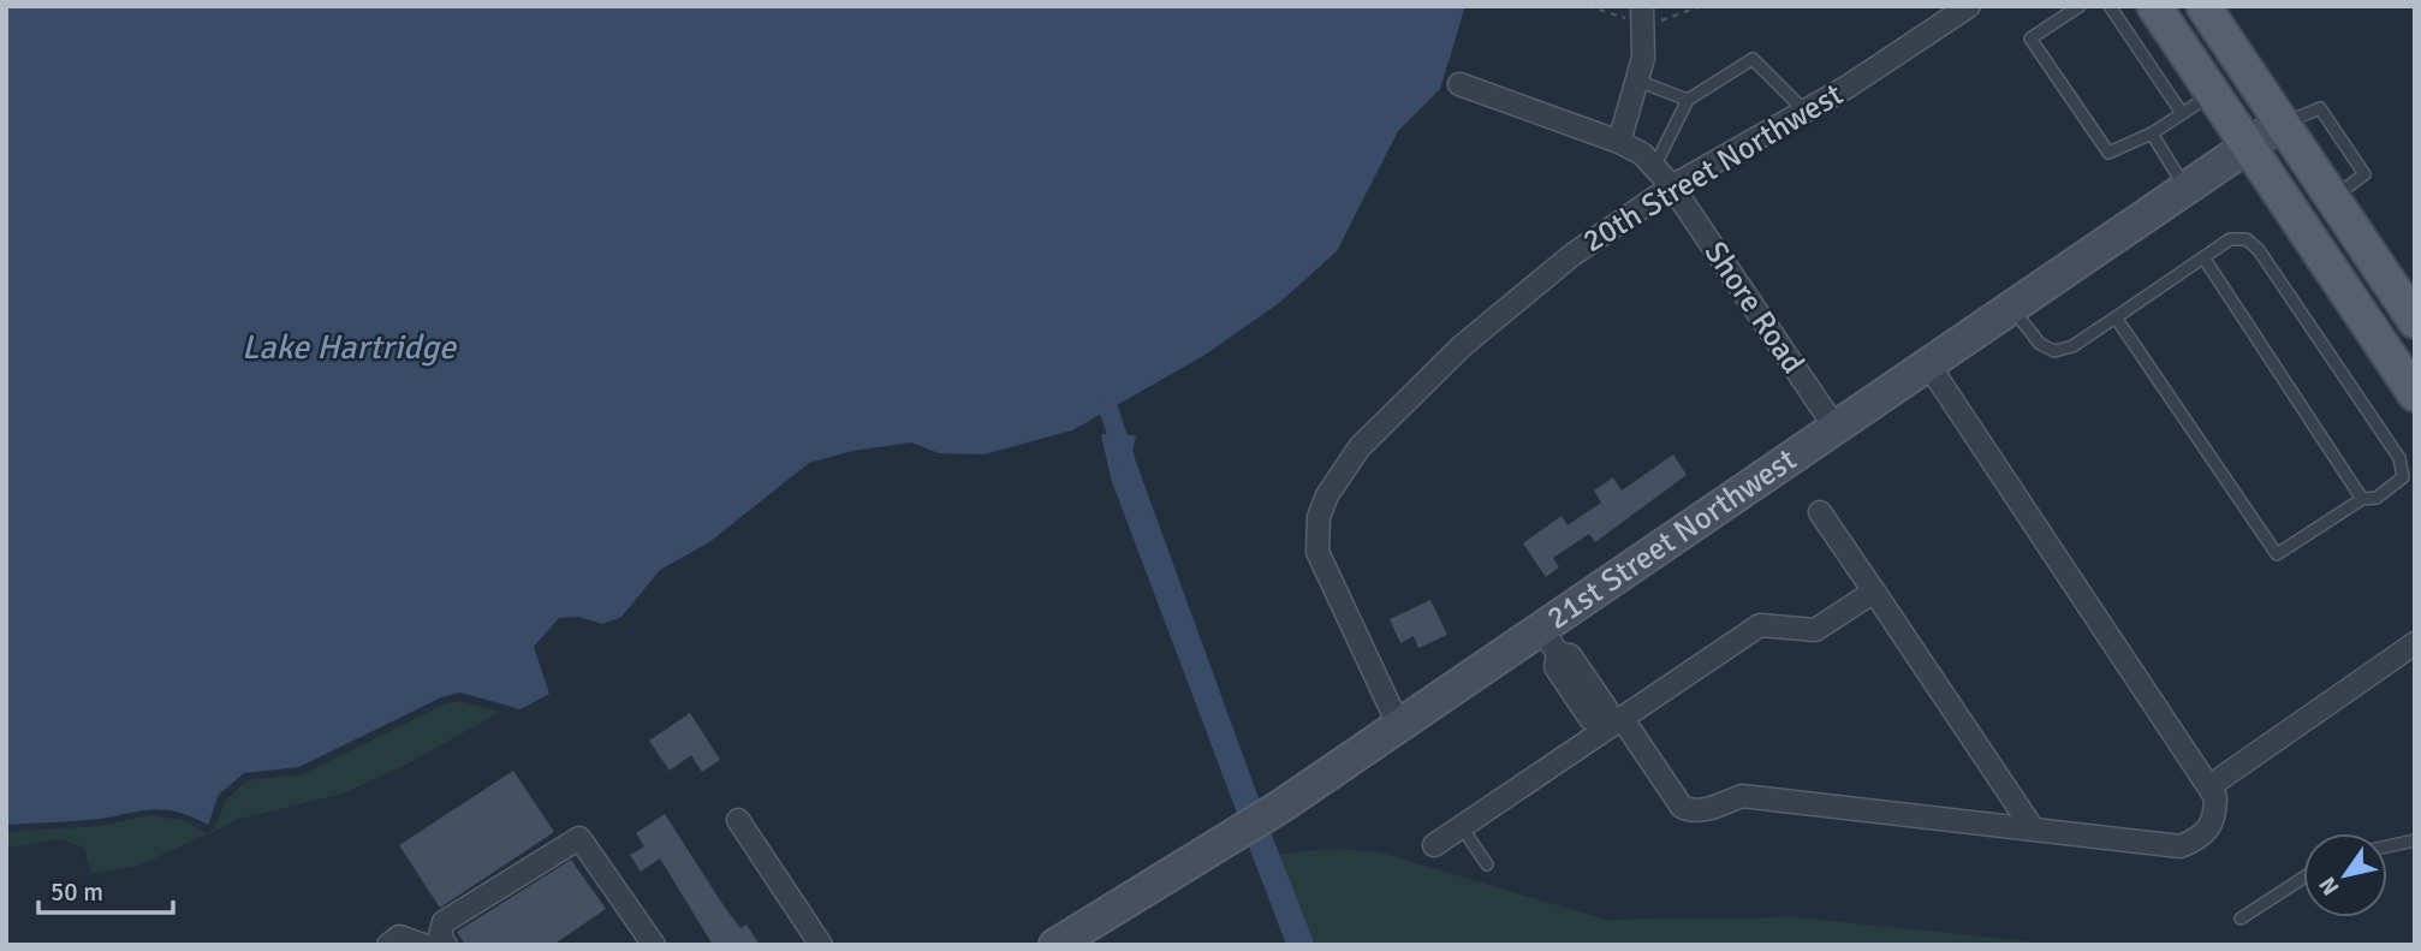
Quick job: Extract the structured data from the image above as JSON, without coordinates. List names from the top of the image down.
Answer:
{
  "streets": {
    "street": ["20th Street Northwest", "Shore Road", "21st Street Northwest"]
  },
  "crossings": [
    ["20th Street Northwest", "Shore Road"],
    ["20th Street Northwest", "21st Street Northwest"],
    ["Shore Road", "21st Street Northwest"]
  ],
  "water": ["Lake Hartridge"],
  "scale_bar": "50 m",
  "north": "bottom left"
}
